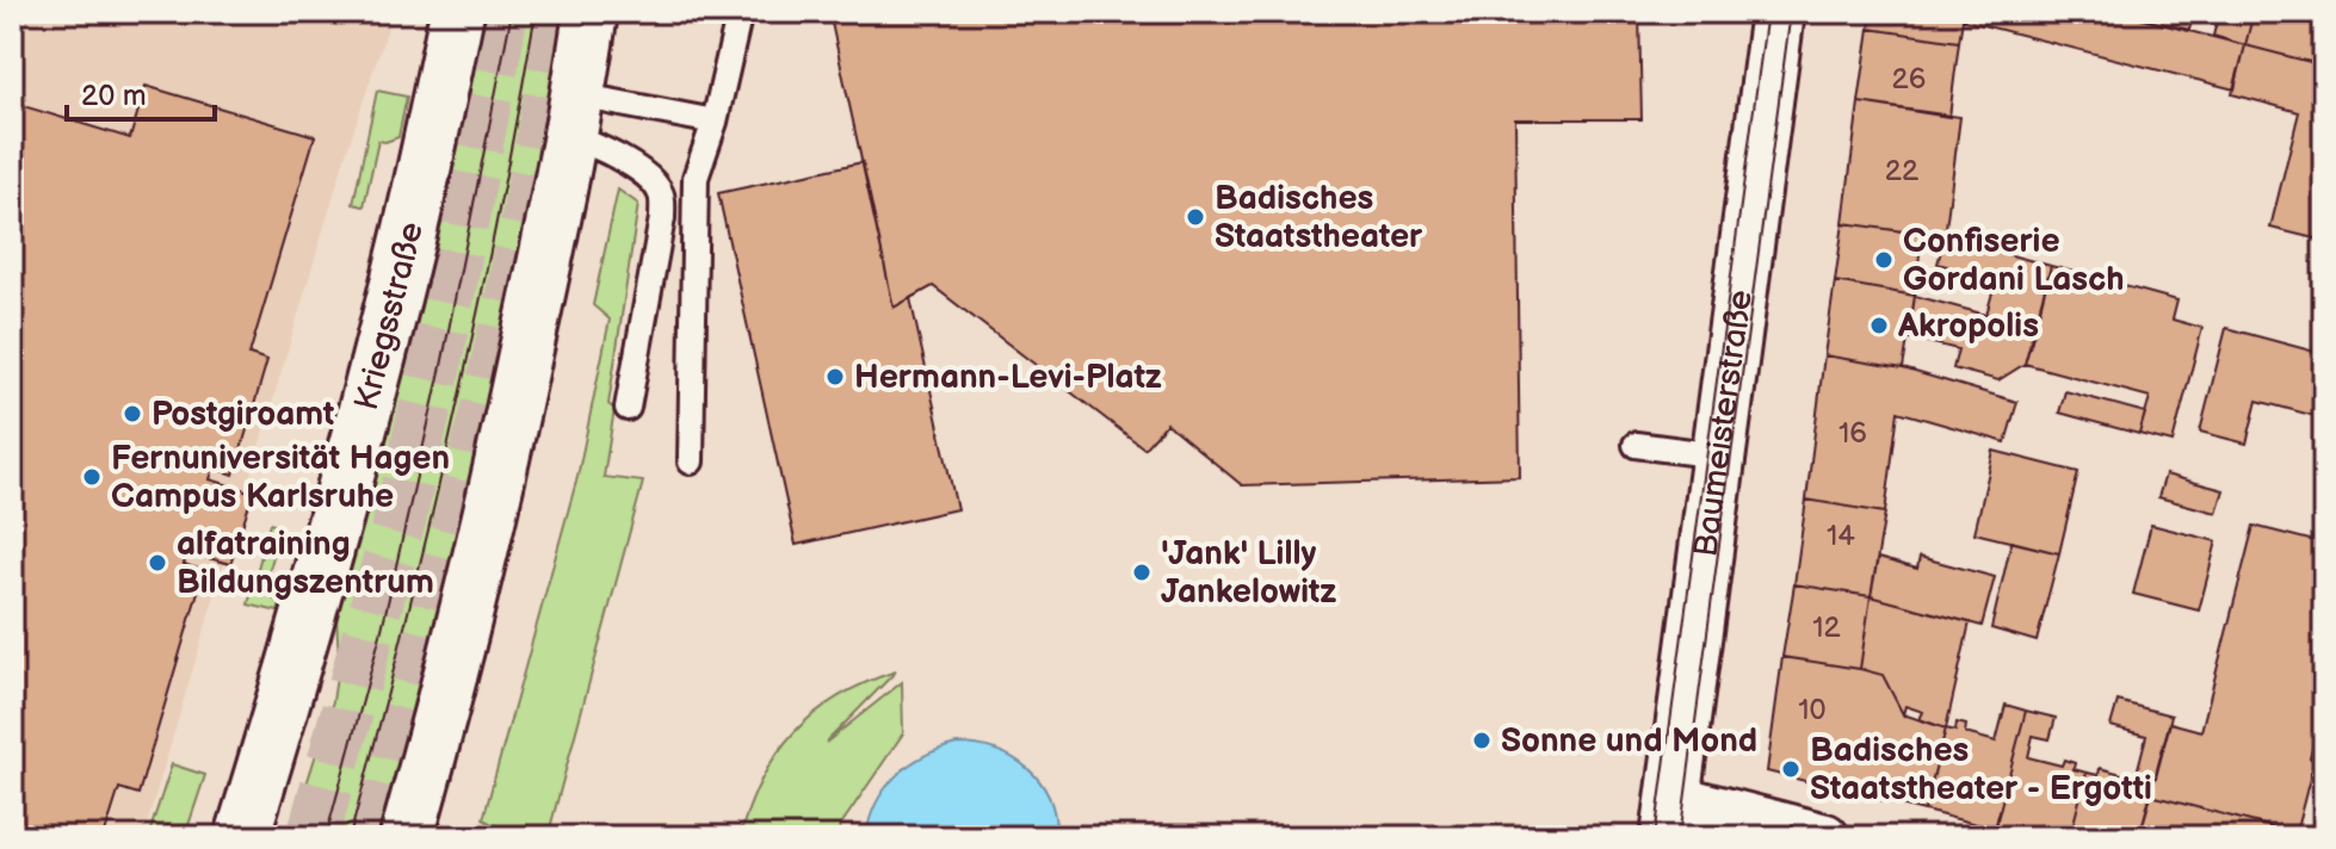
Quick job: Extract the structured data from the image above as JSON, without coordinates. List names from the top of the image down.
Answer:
{
  "streets": {
    "main road": ["Kriegsstraße", "Baumeisterstraße"]
  },
  "places": [
    "Badisches Staatstheater",
    "Confiserie Gordani Lasch",
    "Akropolis",
    "Hermann-Levi-Platz",
    "Postgiroamt",
    "Fernuniversität Hagen Campus Karlsruhe",
    "alfatraining Bildungszentrum",
    "'Jank' Lilly Jankelowitz",
    "Sonne und Mond",
    "Badisches Staatstheater - Ergotti"
  ],
  "house_numbers": [
    "26",
    "22",
    "16",
    "14",
    "12",
    "10"
  ],
  "scale_bar": "20 m"
}
